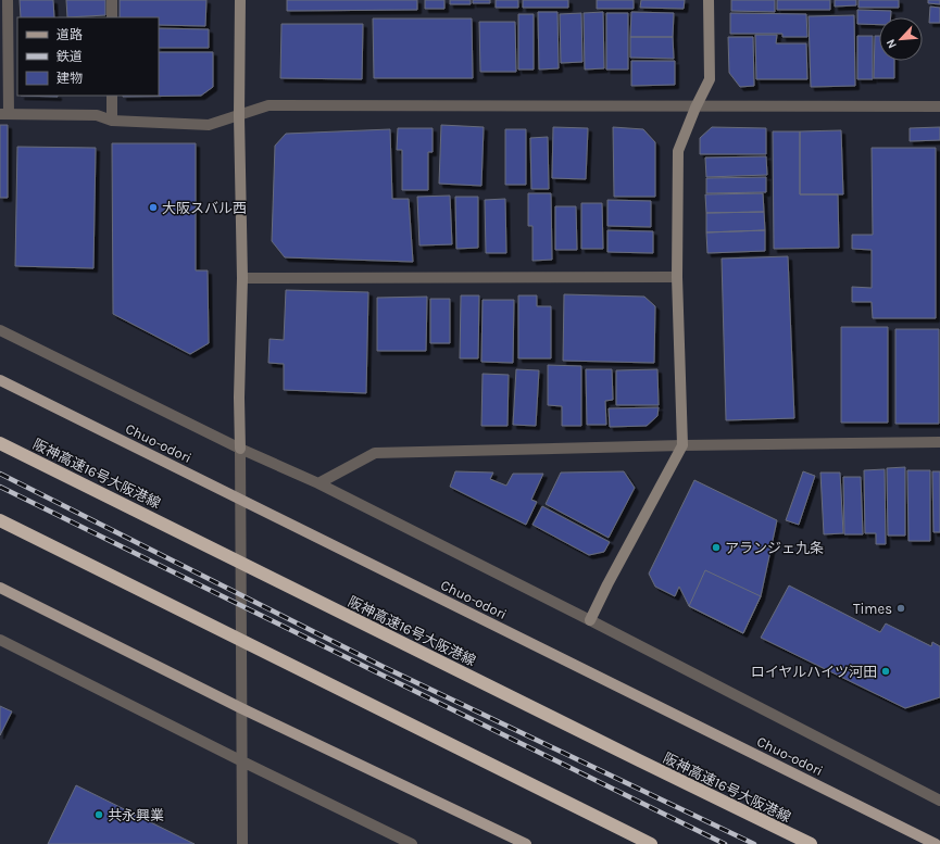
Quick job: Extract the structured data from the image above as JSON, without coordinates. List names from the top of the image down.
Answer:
{
  "streets": {
    "highway": ["阪神高速16号大阪港線"],
    "main road": ["Chuo-odori"]
  },
  "places": [
    "大阪スバル西",
    "アランジェ九条",
    "Times",
    "ロイヤルハイツ河田",
    "共永興業"
  ],
  "legend": ["道路", "鉄道", "建物"],
  "north": "bottom left"
}
